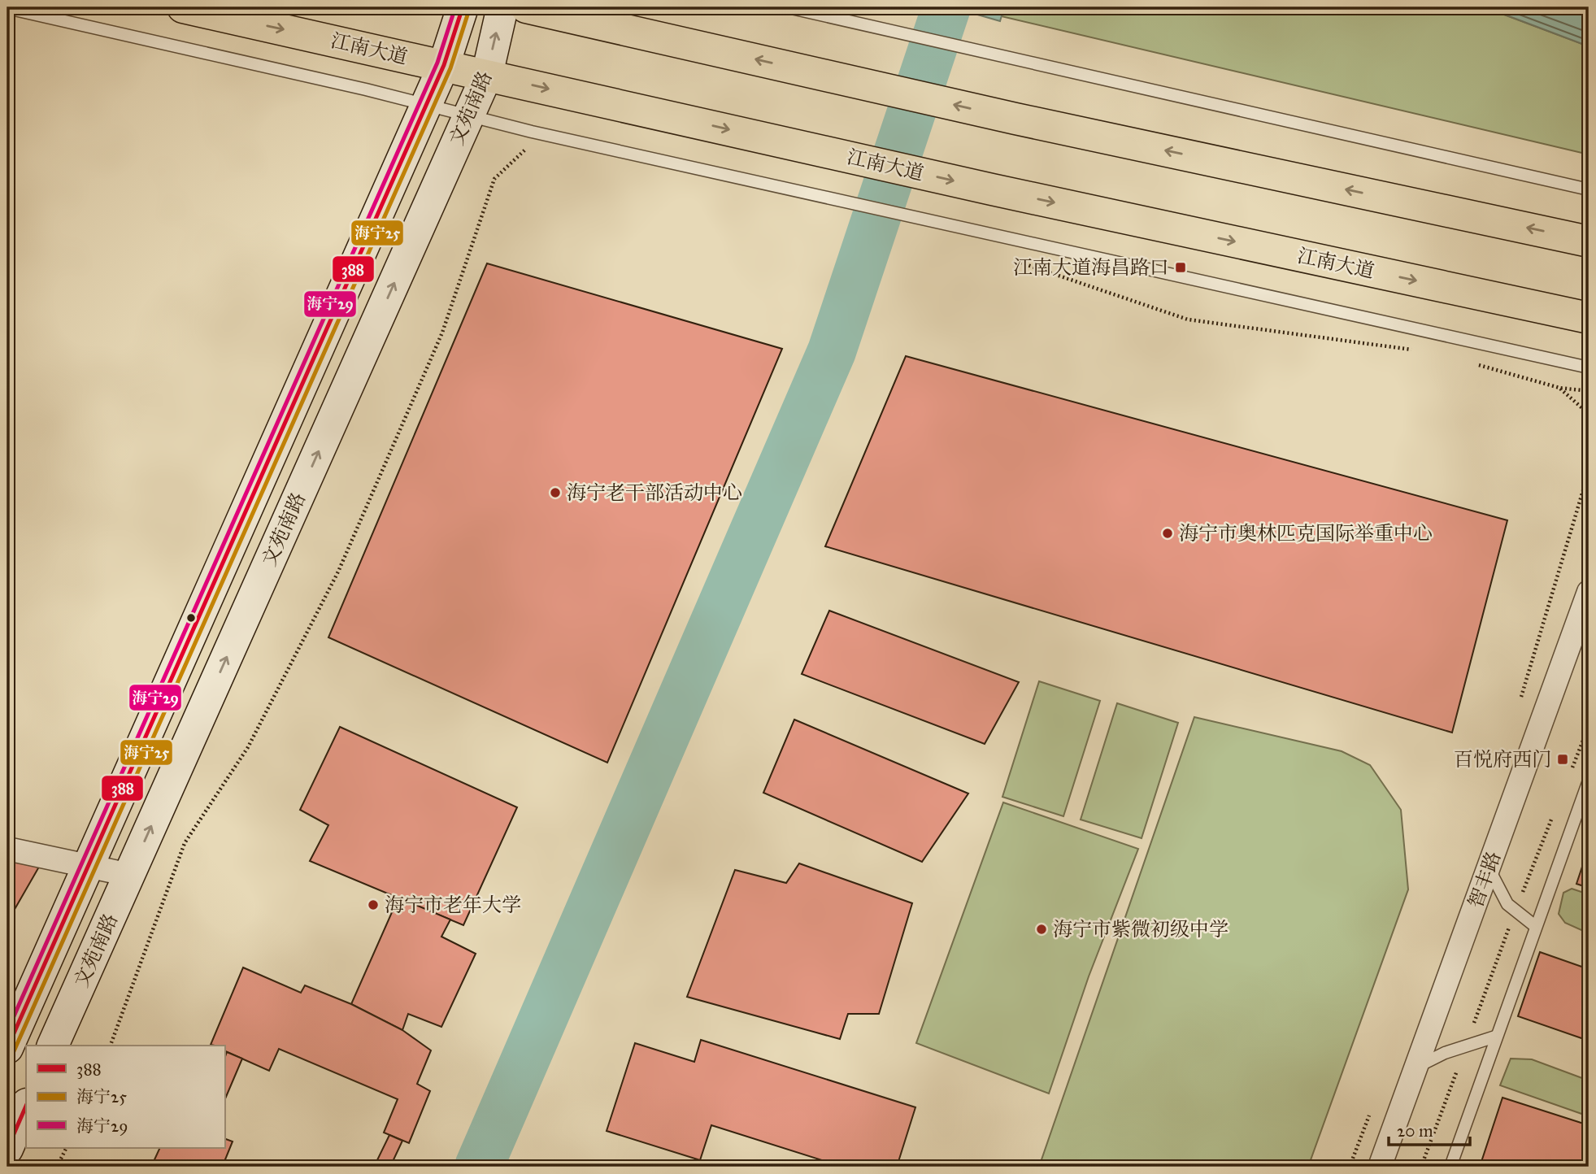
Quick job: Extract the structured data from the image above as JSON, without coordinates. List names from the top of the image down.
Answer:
{
  "streets": {
    "highway": ["江南大道"],
    "main road": ["文苑南路"],
    "street": ["智丰路"]
  },
  "crossings": [
    ["江南大道", "文苑南路"]
  ],
  "places": {
    "transit": ["江南大道海昌路口", "百悦府西门"],
    "other": [
      "海宁老干部活动中心",
      "海宁市奥林匹克国际举重中心",
      "海宁市老年大学",
      "海宁市紫微初级中学"
    ]
  },
  "lines": ["transit line 388", "transit line 海宁29", "transit line 海宁25"],
  "legend": ["388", "海宁25", "海宁29"],
  "scale_bar": "20 m"
}
